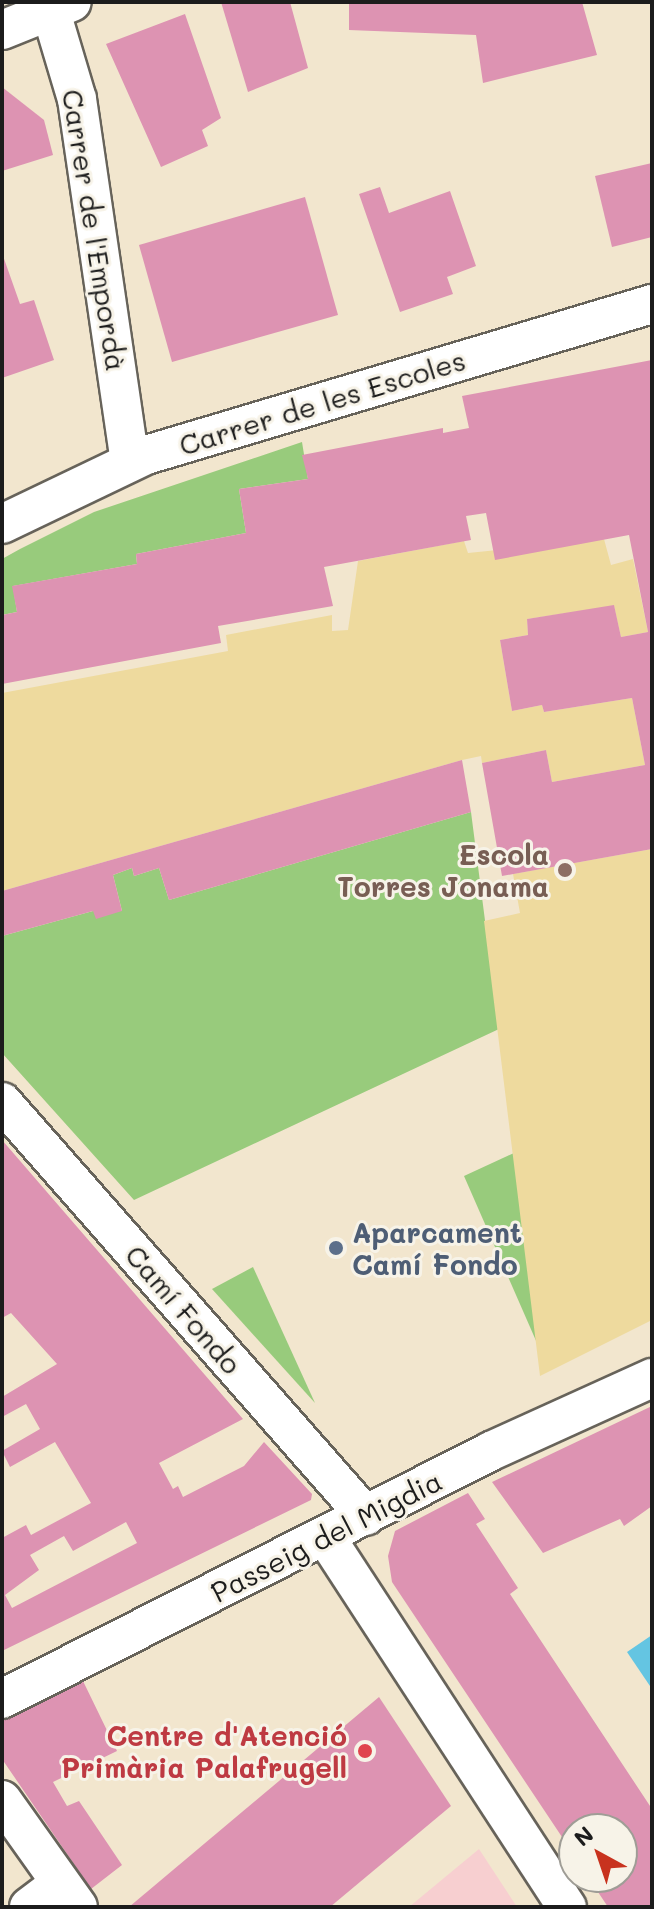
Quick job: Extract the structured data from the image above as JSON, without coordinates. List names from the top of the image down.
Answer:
{
  "streets": {
    "street": [
      "Carrer de l'Empordà",
      "Carrer de les Escoles",
      "Camí Fondo",
      "Passeig del Migdia"
    ]
  },
  "crossings": [
    ["Carrer de l'Empordà", "Carrer de les Escoles"],
    ["Camí Fondo", "Passeig del Migdia"]
  ],
  "places": ["Escola Torres Jonama", "Aparcament Camí Fondo", "Centre d'Atenció Primària Palafrugell"],
  "north": "top left"
}
